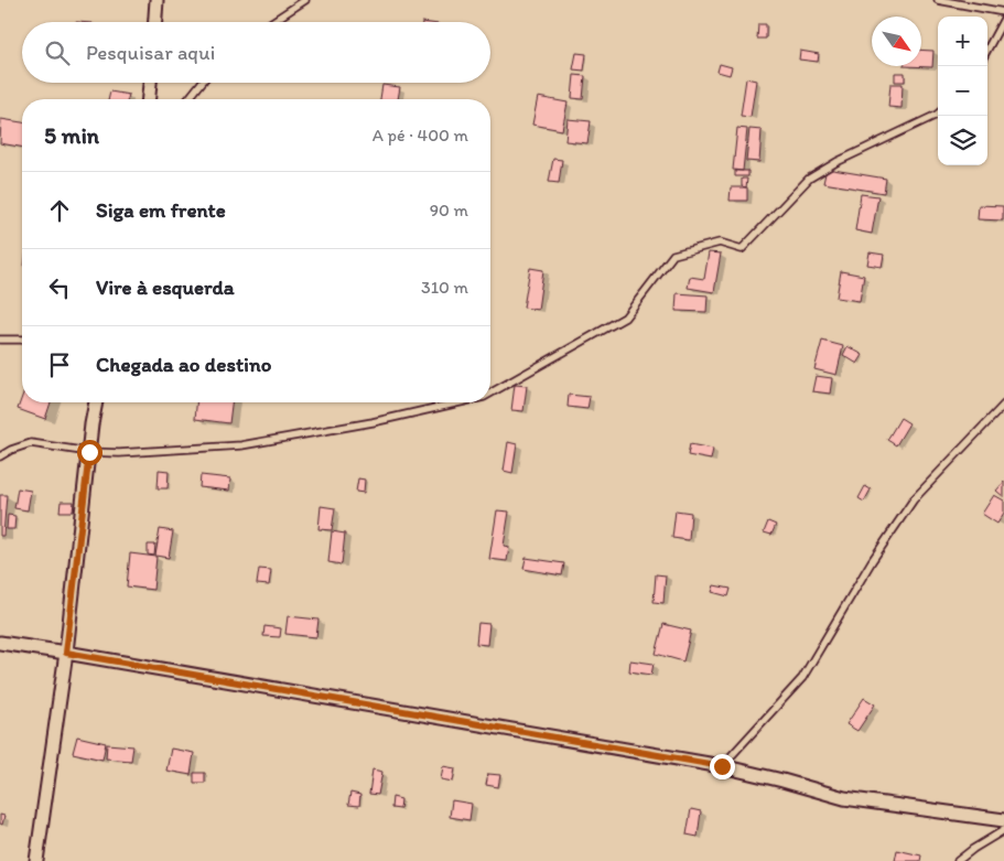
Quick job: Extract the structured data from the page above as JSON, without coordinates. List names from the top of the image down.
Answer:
{
  "north": "bottom right",
  "page": {
    "map_buttons": ["+", "−"],
    "search": "Pesquisar aqui",
    "heading": ["5 min", "A pé · 400 m"],
    "list": [
      ["Siga em frente", "90 m"],
      ["Vire à esquerda", "310 m"],
      "Chegada ao destino"
    ]
  }
}
